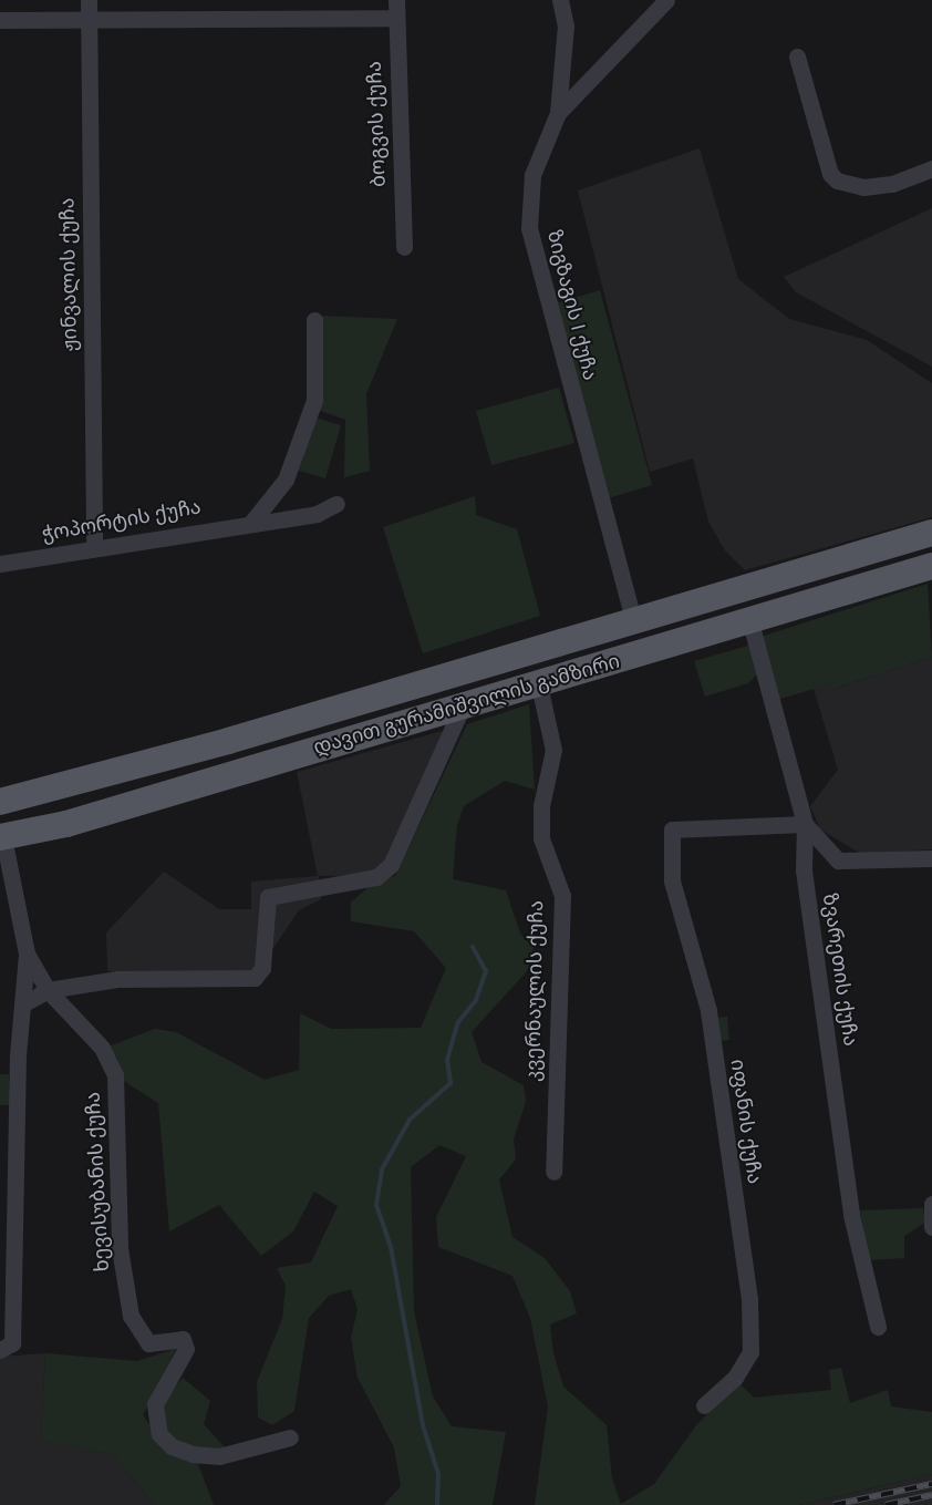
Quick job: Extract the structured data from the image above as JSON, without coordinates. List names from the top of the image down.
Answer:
{
  "streets": {
    "main road": ["დავით გურამიშვილის გამზირი"],
    "street": [
      "ბოგვის ქუჩა",
      "ჟინვალის ქუჩა",
      "ზიგზაგის I ქუჩა",
      "ჭოპორტის ქუჩა",
      "ზვარეთის ქუჩა",
      "კვერნაულის ქუჩა",
      "იფანის ქუჩა",
      "ხევისუბანის ქუჩა"
    ]
  },
  "crossings": [
    ["ჟინვალის ქუჩა", "ჭოპორტის ქუჩა"],
    ["ზიგზაგის I ქუჩა", "დავით გურამიშვილის გამზირი"],
    ["დავით გურამიშვილის გამზირი", "ზვარეთის ქუჩა"],
    ["დავით გურამიშვილის გამზირი", "კვერნაულის ქუჩა"],
    ["დავით გურამიშვილის გამზირი", "ხევისუბანის ქუჩა"],
    ["ზვარეთის ქუჩა", "იფანის ქუჩა"]
  ]
}
